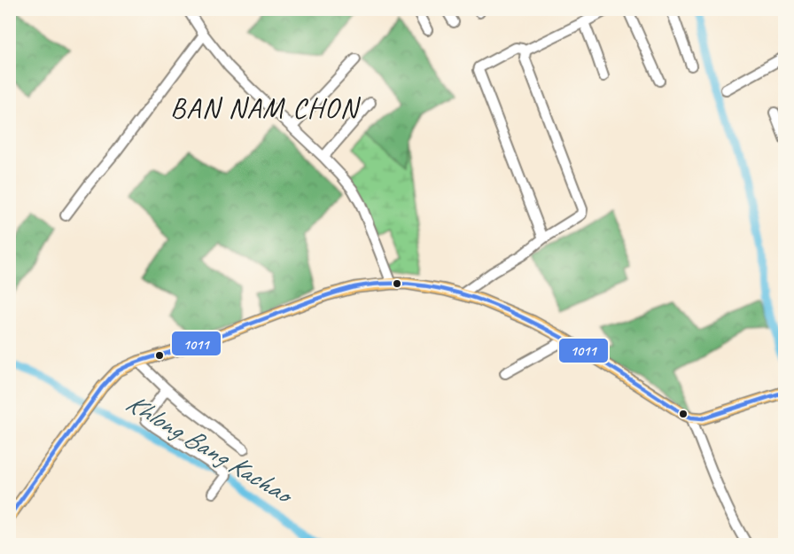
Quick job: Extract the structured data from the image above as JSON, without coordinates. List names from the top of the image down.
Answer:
{
  "districts": ["BAN NAM CHON"],
  "water": ["Khlong Bang Kachao"],
  "lines": ["transit line 1011"]
}
